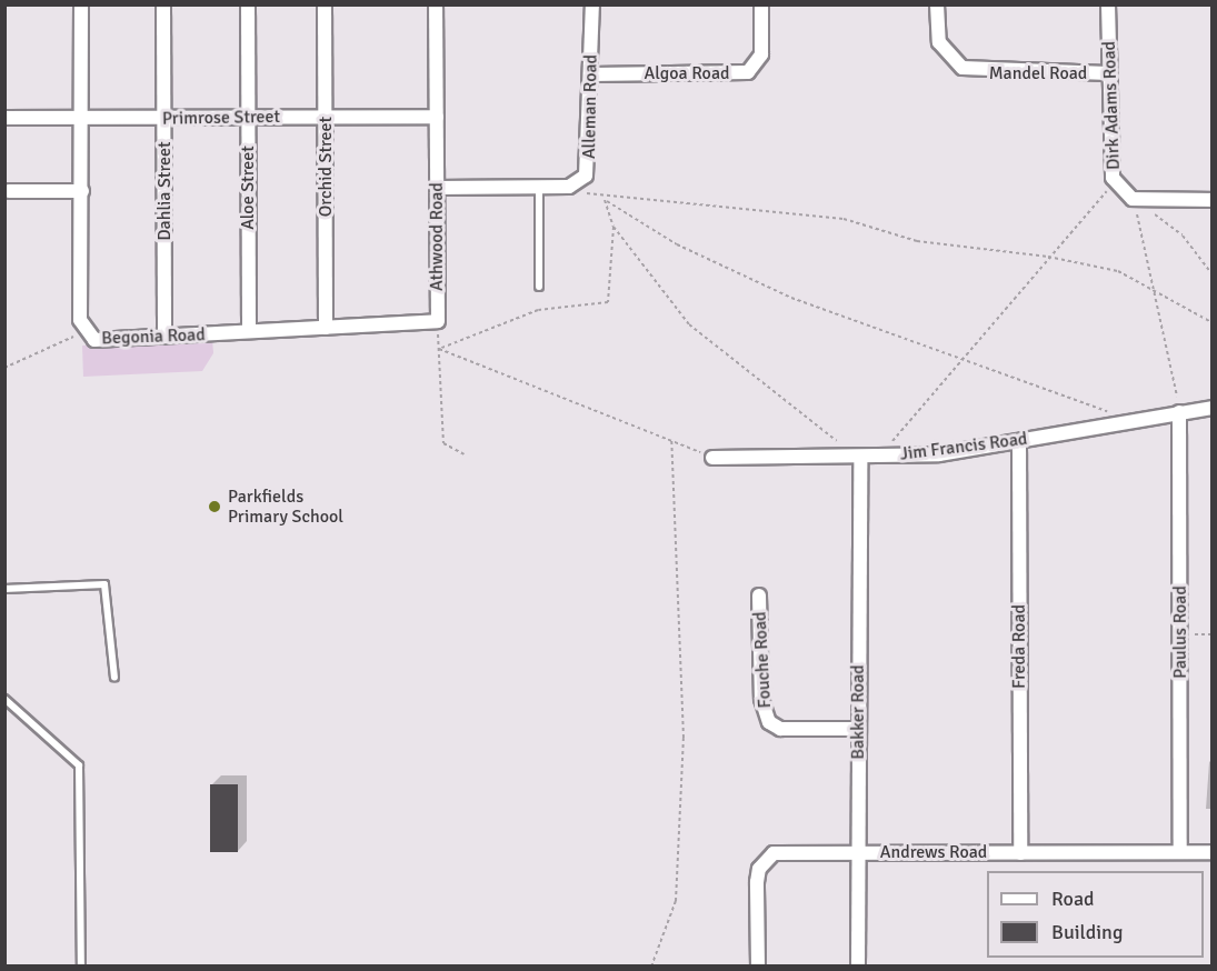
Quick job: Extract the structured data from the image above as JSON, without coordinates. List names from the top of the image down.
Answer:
{
  "streets": {
    "street": [
      "Algoa Road",
      "Mandel Road",
      "Dirk Adams Road",
      "Alleman Road",
      "Primrose Street",
      "Orchid Street",
      "Aloe Street",
      "Dahlia Street",
      "Athwood Road",
      "Begonia Road",
      "Jim Francis Road",
      "Paulus Road",
      "Freda Road",
      "Fouche Road",
      "Bakker Road",
      "Andrews Road"
    ]
  },
  "crossings": [
    ["Algoa Road", "Alleman Road"],
    ["Mandel Road", "Dirk Adams Road"],
    ["Primrose Street", "Orchid Street"],
    ["Primrose Street", "Aloe Street"],
    ["Primrose Street", "Dahlia Street"],
    ["Primrose Street", "Athwood Road"],
    ["Primrose Street", "Begonia Road"],
    ["Orchid Street", "Begonia Road"],
    ["Aloe Street", "Begonia Road"],
    ["Dahlia Street", "Begonia Road"],
    ["Athwood Road", "Begonia Road"],
    ["Jim Francis Road", "Paulus Road"],
    ["Jim Francis Road", "Freda Road"],
    ["Jim Francis Road", "Bakker Road"],
    ["Paulus Road", "Andrews Road"],
    ["Freda Road", "Andrews Road"],
    ["Fouche Road", "Bakker Road"],
    ["Bakker Road", "Andrews Road"]
  ],
  "places": ["Parkfields Primary School"],
  "legend": ["Road", "Building"]
}
